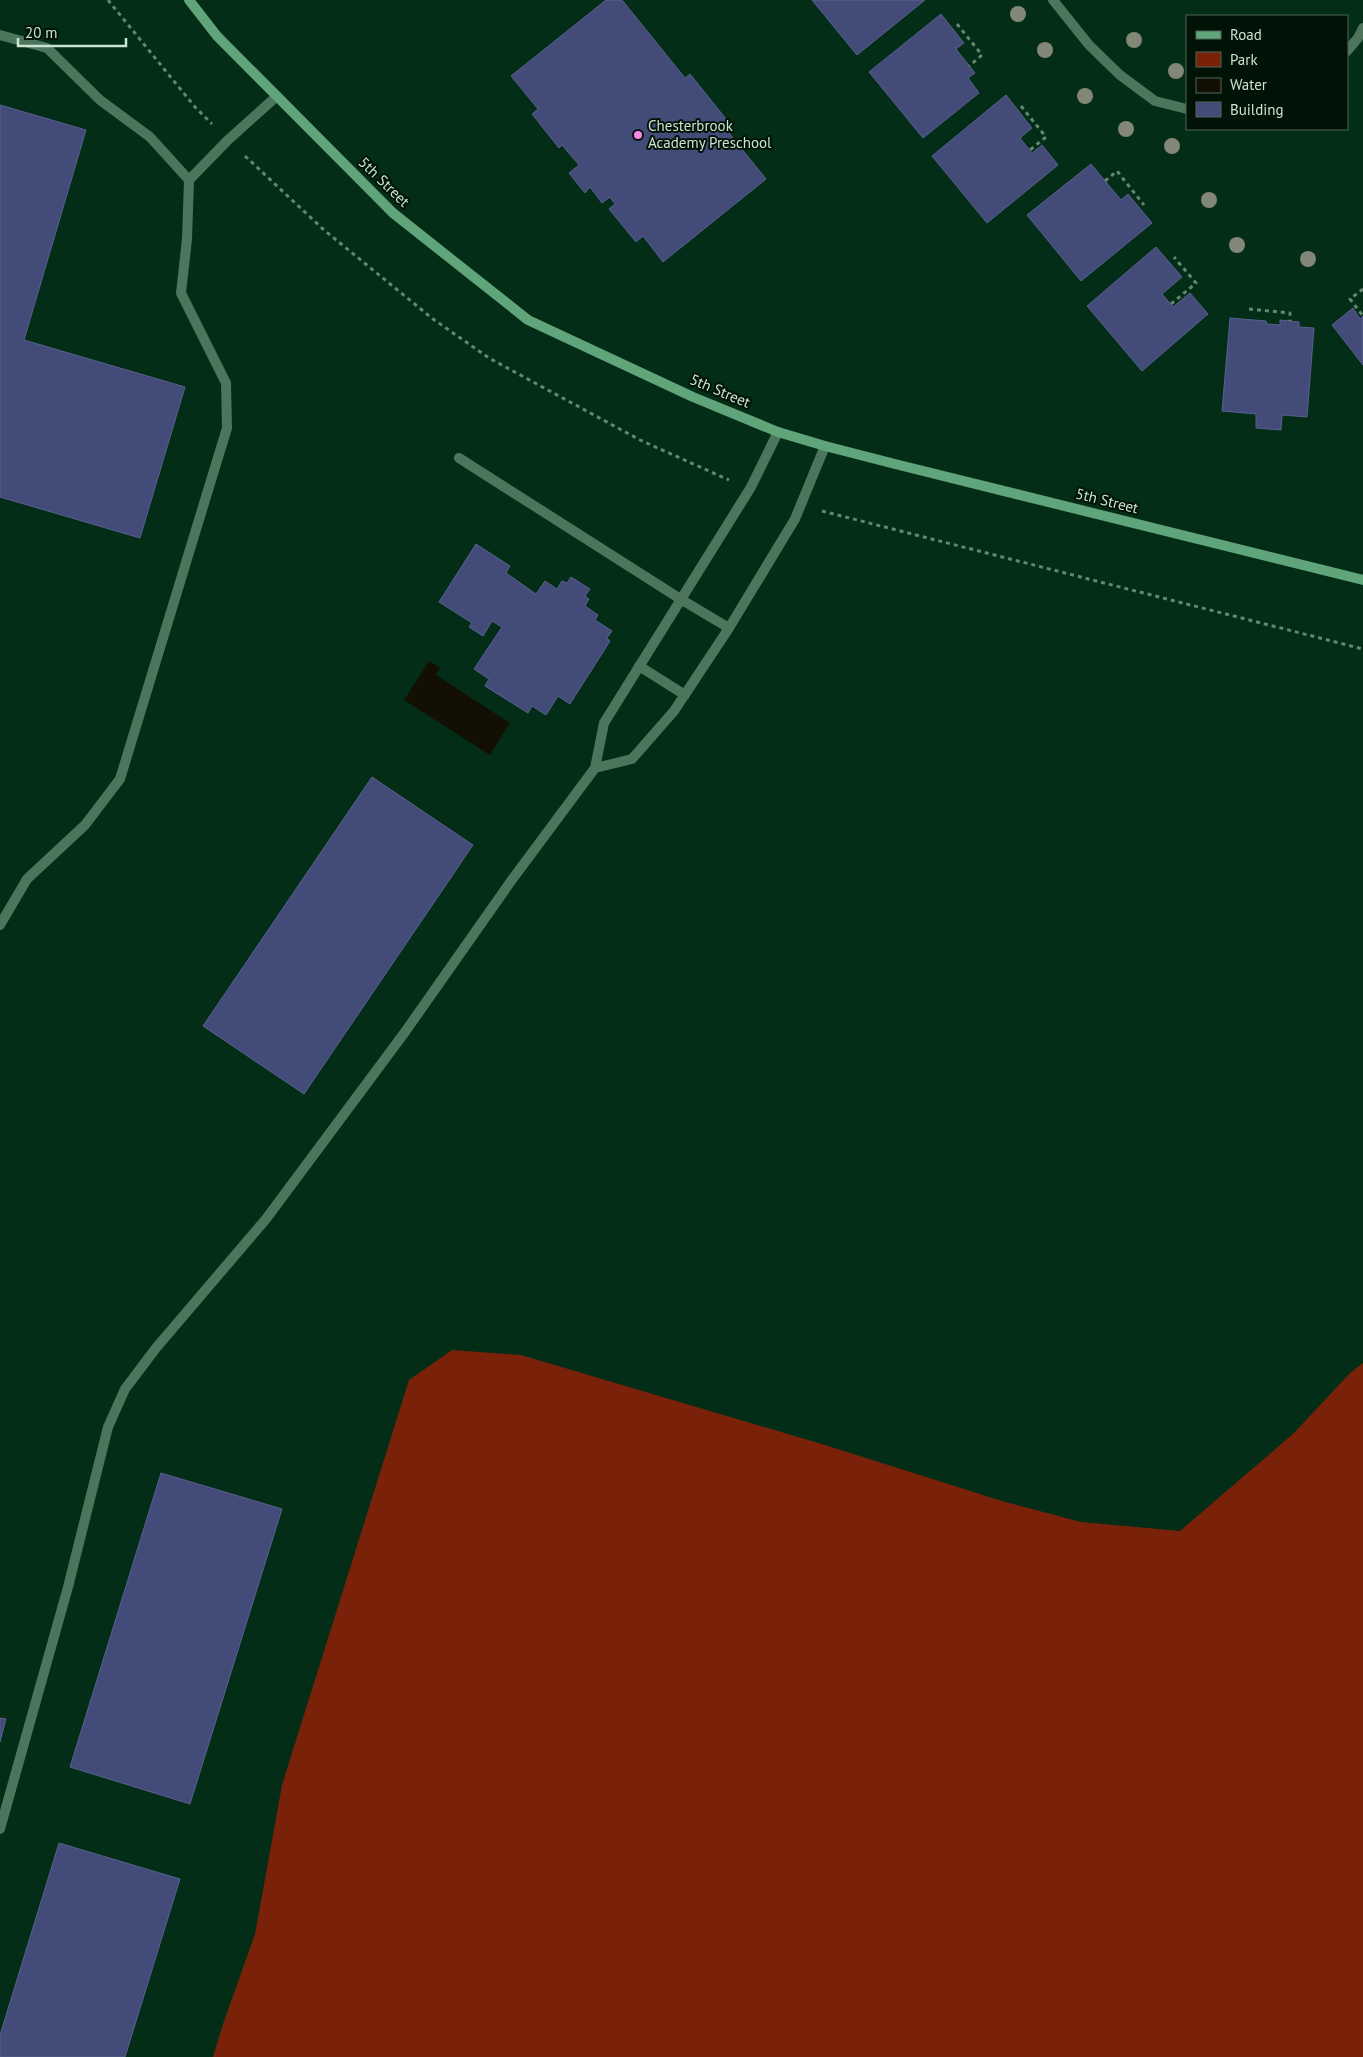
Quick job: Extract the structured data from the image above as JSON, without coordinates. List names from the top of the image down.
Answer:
{
  "streets": {
    "street": ["5th Street"]
  },
  "places": ["Chesterbrook Academy Preschool"],
  "legend": [
    "Road",
    "Park",
    "Water",
    "Building"
  ],
  "scale_bar": "20 m"
}
